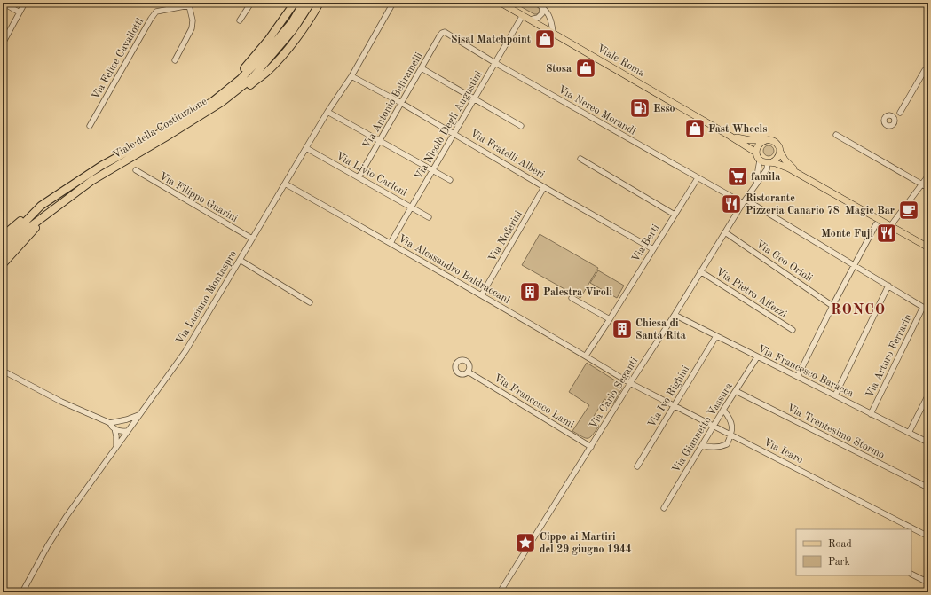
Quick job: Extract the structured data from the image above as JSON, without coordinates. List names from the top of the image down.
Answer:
{
  "streets": {
    "highway": ["Viale della Costituzione"],
    "main road": ["Viale Roma"],
    "street": [
      "Via Felice Cavallotti",
      "Via Antonio Beltramelli",
      "Via Nereo Morandi",
      "Via Nicolò Degli Augustini",
      "Via Fratelli Alberi",
      "Via Livio Carloni",
      "Via Filippo Guarini",
      "Via Noferini",
      "Via Berti",
      "Via Geo Orioli",
      "Via Alessandro Baldraccani",
      "Via Pietro Alfezzi",
      "Via Luciano Montaspro",
      "Via Arturo Ferrarin",
      "Via Francesco Baracca",
      "Via Carlo Seganti",
      "Via Ivo Righini",
      "Via Francesco Lami",
      "Via Giannetto Vassura",
      "Via Trentesimo Stormo",
      "Via Icaro"
    ]
  },
  "crossings": [
    ["Viale Roma", "Via Nicolò Degli Augustini"],
    ["Viale Roma", "Via Carlo Seganti"],
    ["Via Antonio Beltramelli", "Via Nereo Morandi"],
    ["Via Antonio Beltramelli", "Via Fratelli Alberi"],
    ["Via Antonio Beltramelli", "Via Livio Carloni"],
    ["Via Nereo Morandi", "Via Nicolò Degli Augustini"],
    ["Via Nereo Morandi", "Via Berti"],
    ["Via Nereo Morandi", "Via Arturo Ferrarin"],
    ["Via Nereo Morandi", "Via Carlo Seganti"],
    ["Via Nicolò Degli Augustini", "Via Fratelli Alberi"],
    ["Via Nicolò Degli Augustini", "Via Livio Carloni"],
    ["Via Nicolò Degli Augustini", "Via Alessandro Baldraccani"],
    ["Via Fratelli Alberi", "Via Noferini"],
    ["Via Fratelli Alberi", "Via Berti"],
    ["Via Fratelli Alberi", "Via Luciano Montaspro"],
    ["Via Livio Carloni", "Via Luciano Montaspro"],
    ["Via Filippo Guarini", "Via Luciano Montaspro"],
    ["Via Noferini", "Via Alessandro Baldraccani"],
    ["Via Berti", "Via Alessandro Baldraccani"],
    ["Via Geo Orioli", "Via Carlo Seganti"],
    ["Via Alessandro Baldraccani", "Via Luciano Montaspro"],
    ["Via Alessandro Baldraccani", "Via Carlo Seganti"],
    ["Via Alessandro Baldraccani", "Via Icaro"],
    ["Via Pietro Alfezzi", "Via Carlo Seganti"],
    ["Via Arturo Ferrarin", "Via Francesco Baracca"],
    ["Via Francesco Baracca", "Via Carlo Seganti"],
    ["Via Francesco Baracca", "Via Ivo Righini"],
    ["Via Francesco Baracca", "Via Giannetto Vassura"],
    ["Via Carlo Seganti", "Via Francesco Lami"],
    ["Via Carlo Seganti", "Via Icaro"],
    ["Via Ivo Righini", "Via Icaro"],
    ["Via Giannetto Vassura", "Via Trentesimo Stormo"],
    ["Via Giannetto Vassura", "Via Icaro"]
  ],
  "districts": ["RONCO"],
  "places": {
    "shop": ["Sisal Matchpoint", "Stosa", "Fast Wheels"],
    "fuel station": ["Esso"],
    "supermarket": ["famila"],
    "restaurant": ["Ristorante Pizzeria Canario 78", "Monte Fuji"],
    "cafe": ["Magic Bar"],
    "building": ["Palestra Viroli", "Chiesa di Santa Rita"],
    "place": ["Cippo ai Martiri del 29 giugno 1944"]
  },
  "legend": ["Road", "Park"]
}
